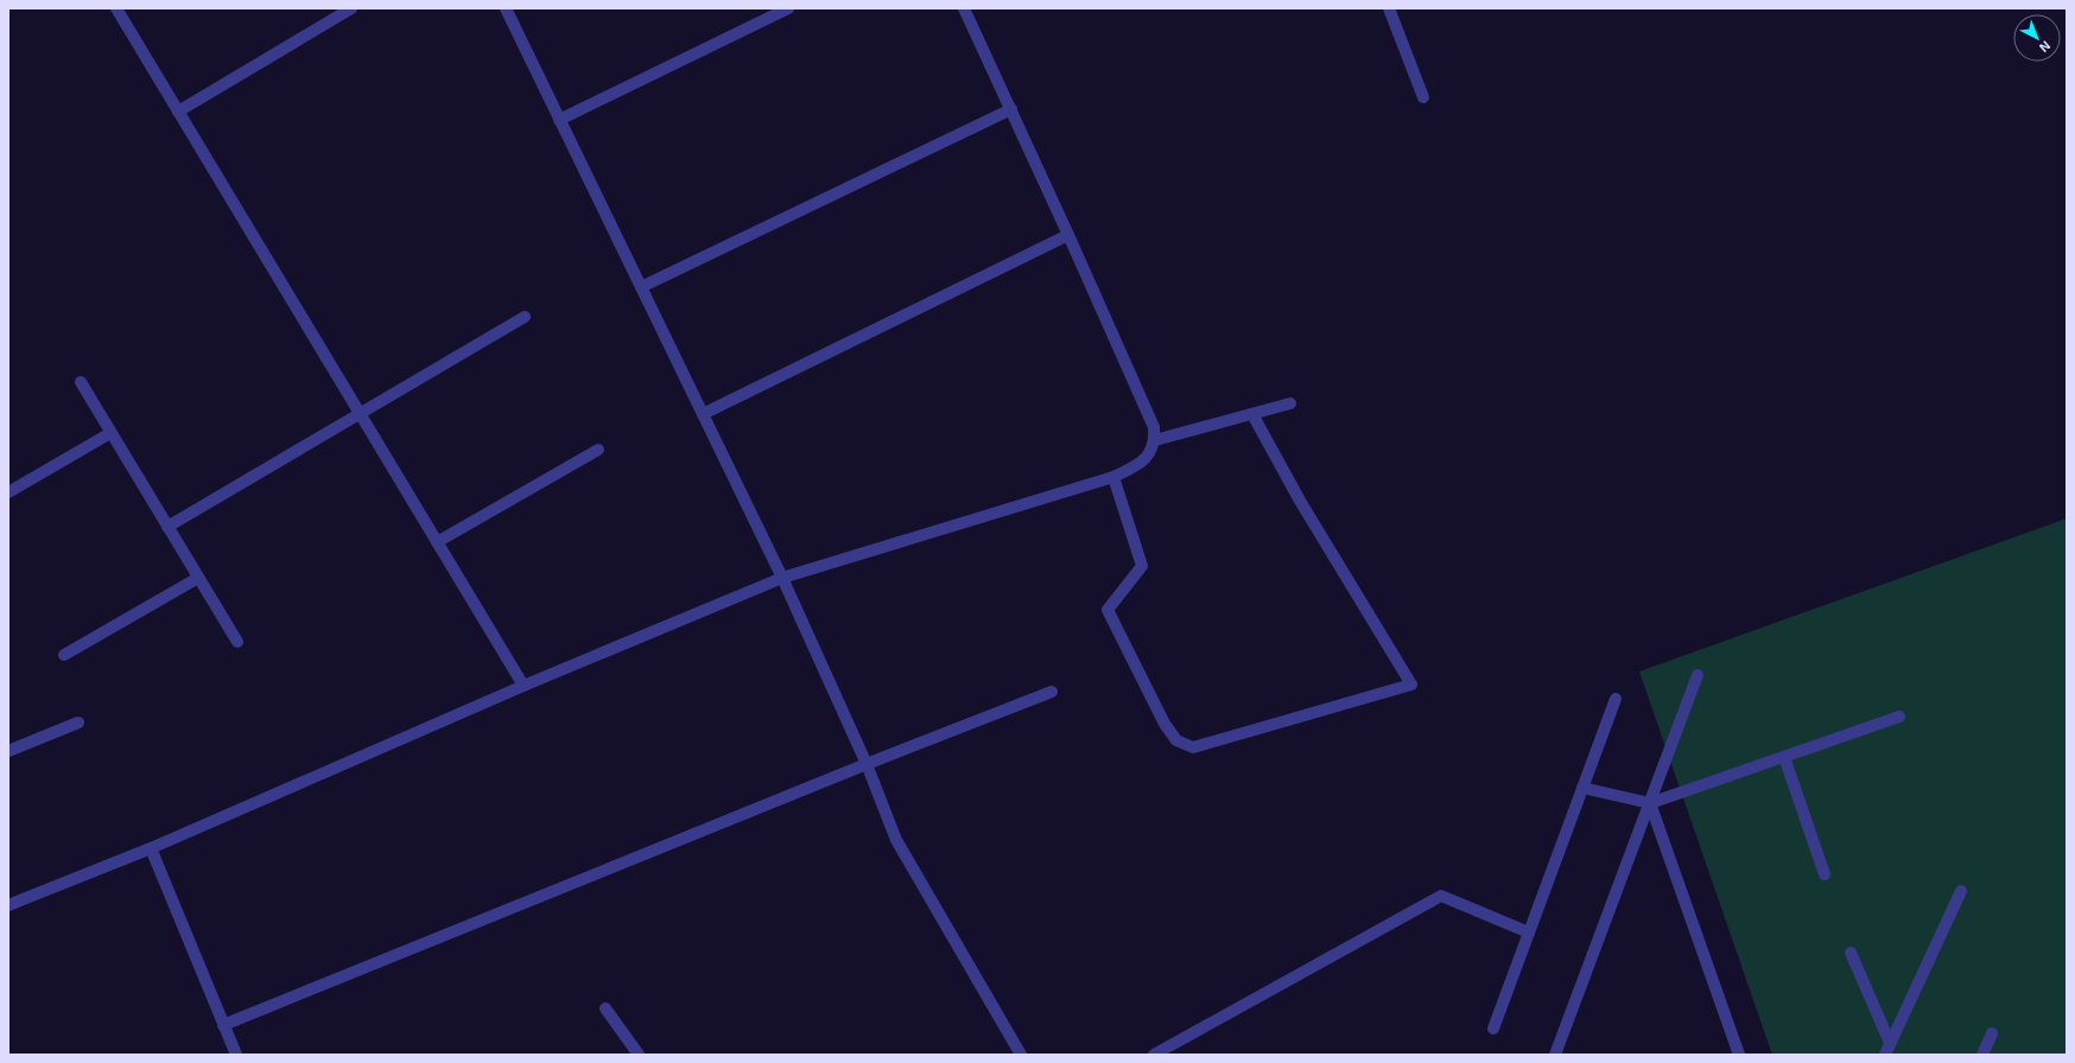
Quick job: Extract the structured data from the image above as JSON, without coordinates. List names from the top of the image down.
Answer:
{
  "north": "bottom right"
}
